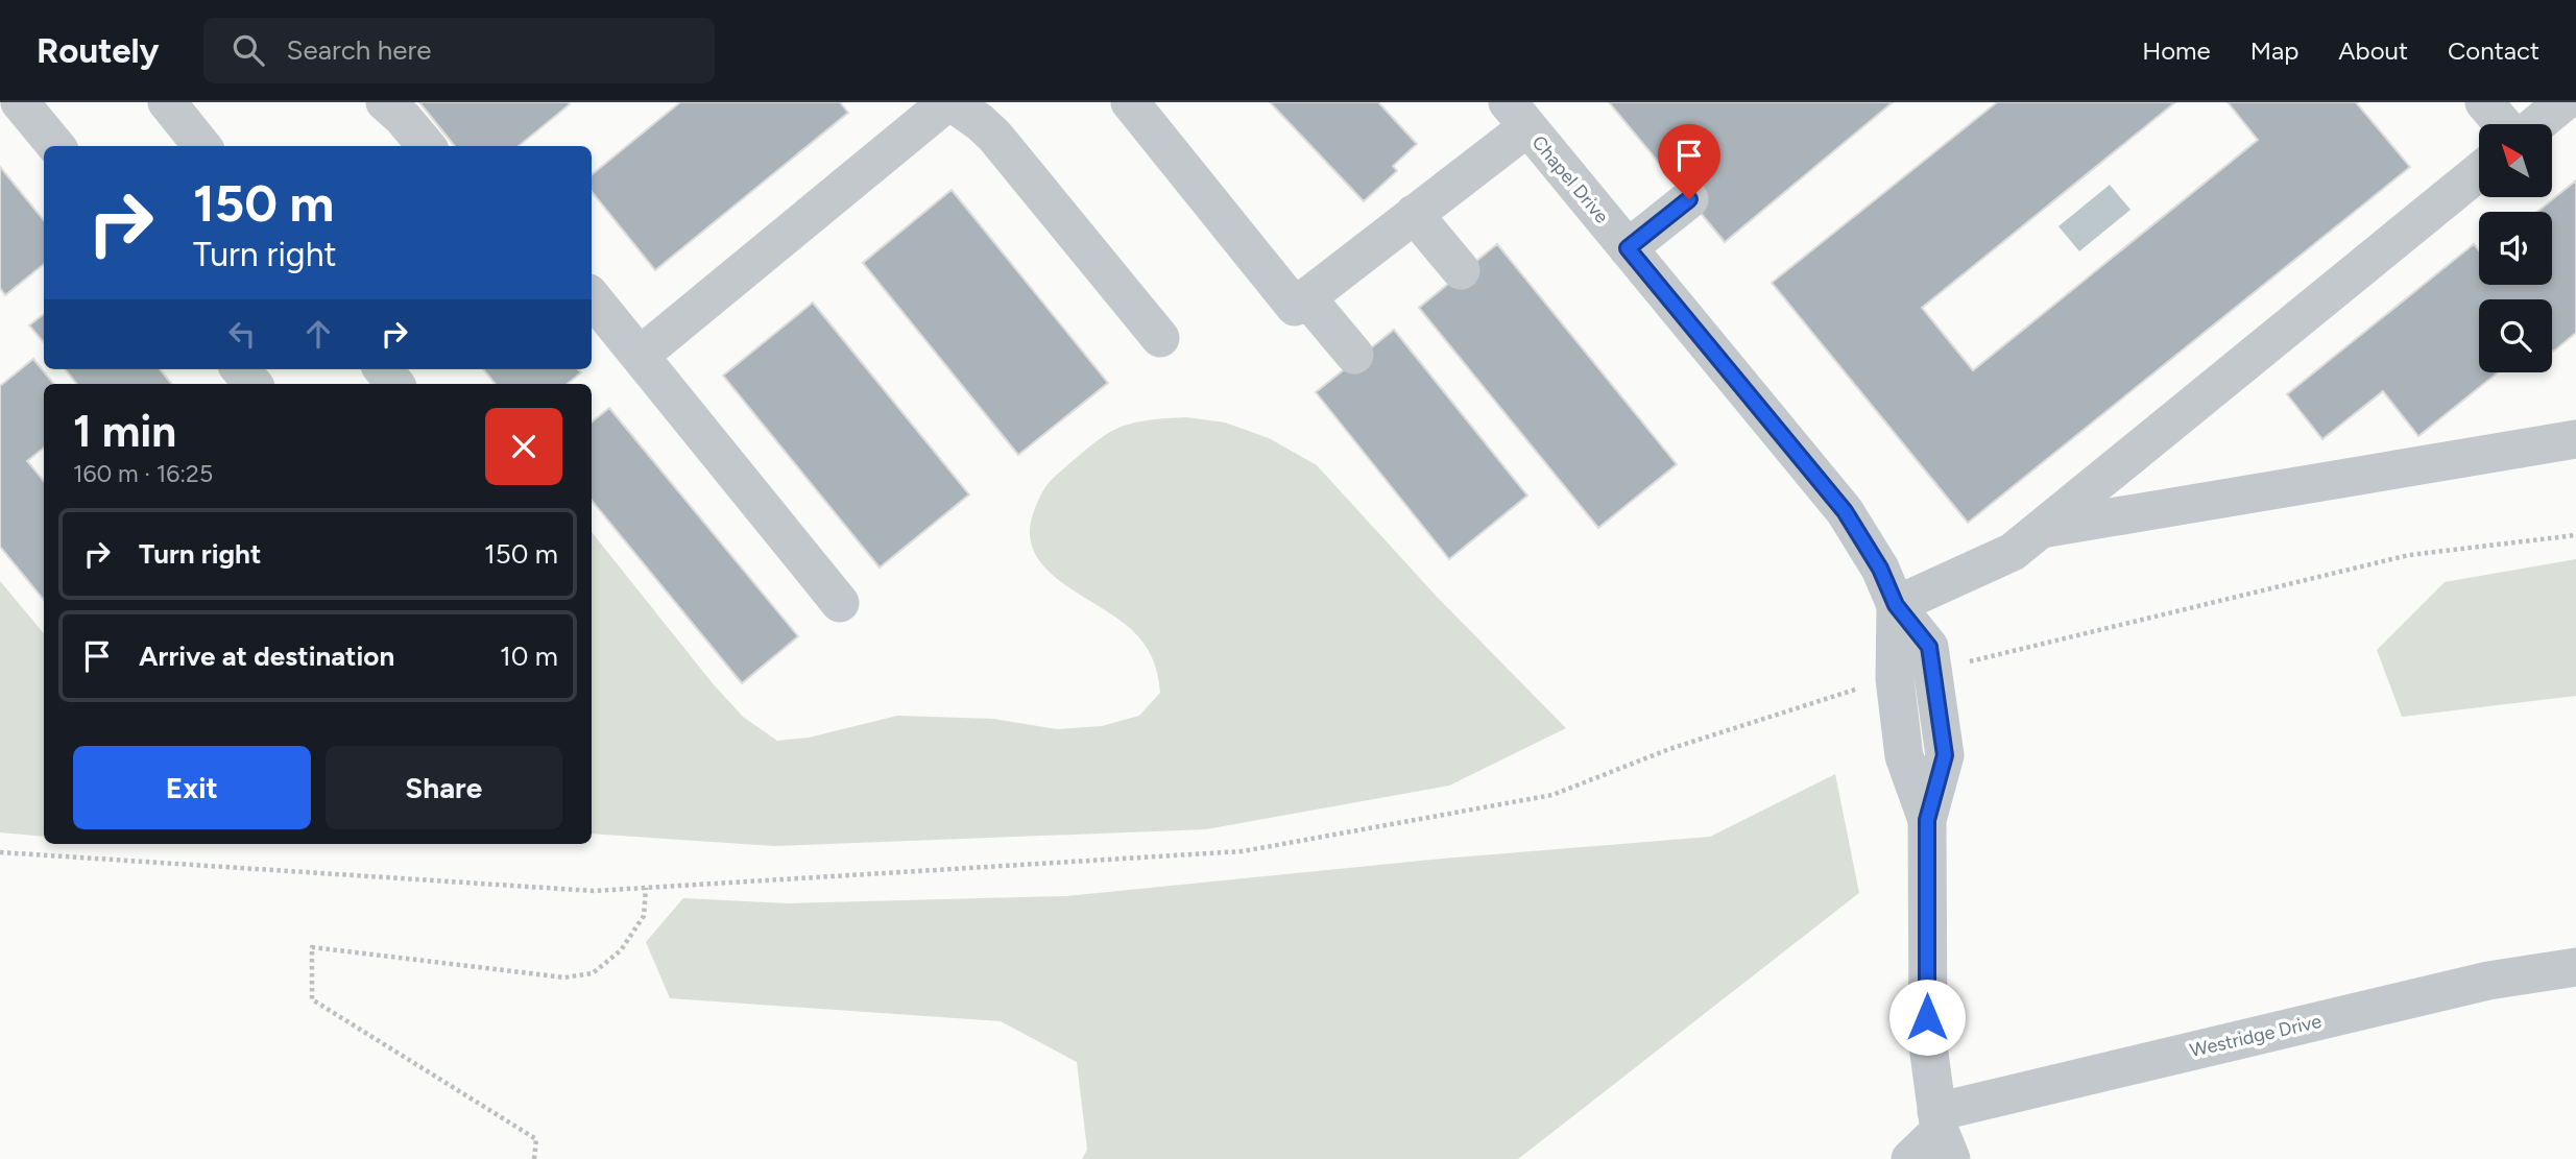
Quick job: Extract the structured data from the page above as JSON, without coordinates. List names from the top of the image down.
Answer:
{
  "streets": {
    "street": ["Chapel Drive", "Westridge Drive"]
  },
  "crossings": [
    ["Chapel Drive", "Westridge Drive"]
  ],
  "north": "top left",
  "page": {
    "header": "Routely",
    "search": "Search here",
    "nav": [
      "Home",
      "Map",
      "About",
      "Contact"
    ],
    "turn": ["150 m", "Turn right"],
    "heading": ["1 min", "160 m · 16:25"],
    "list": [
      {
        "name": "Turn right",
        "value": "150 m"
      },
      {
        "name": "Arrive at destination",
        "value": "10 m"
      }
    ],
    "buttons": ["Exit", "Share"]
  }
}
